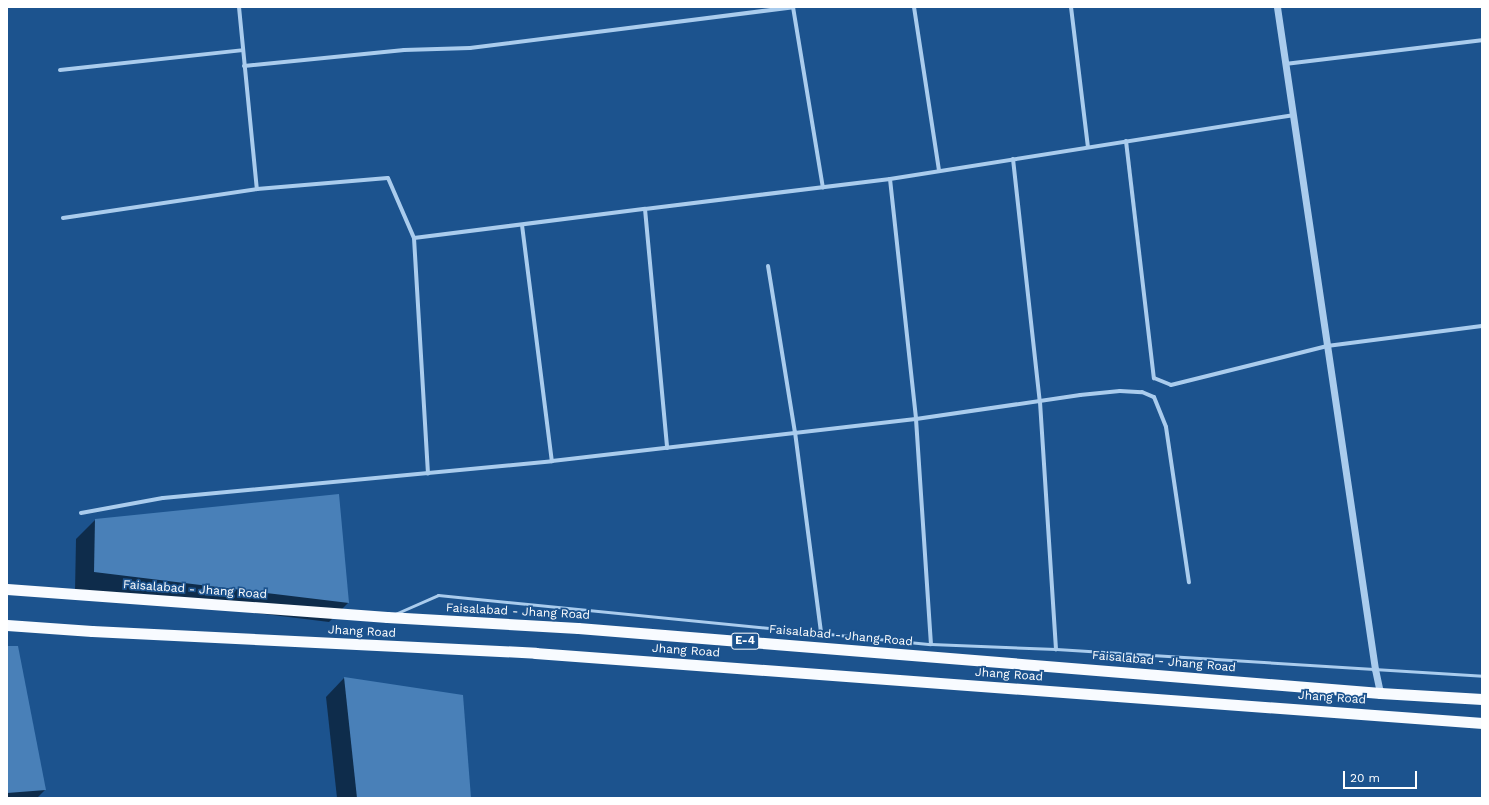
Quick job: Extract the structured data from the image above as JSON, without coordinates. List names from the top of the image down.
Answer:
{
  "streets": {
    "highway": ["Faisalabad - Jhang Road", "Jhang Road", "E-4"]
  },
  "scale_bar": "20 m"
}
